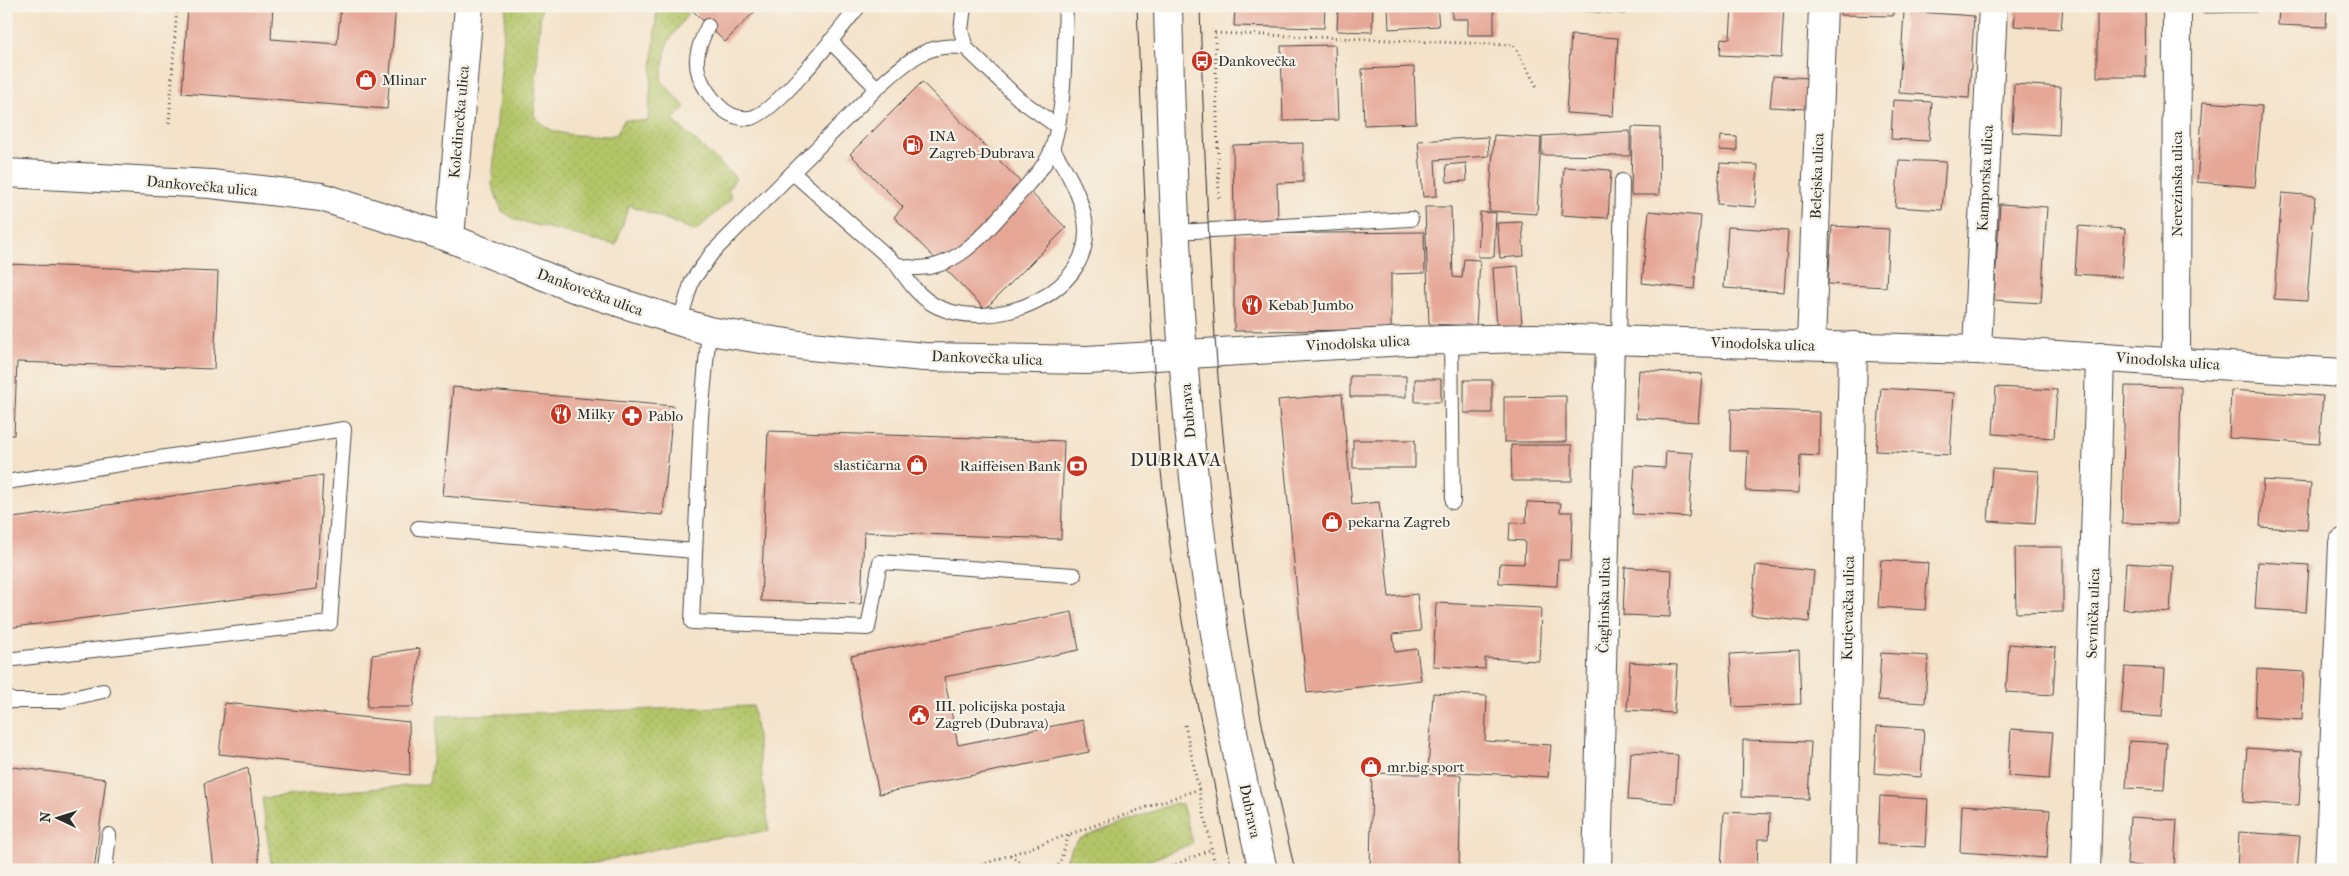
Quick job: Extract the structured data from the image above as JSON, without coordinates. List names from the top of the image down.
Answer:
{
  "streets": {
    "street": [
      "Koledinečka ulica",
      "Belejska ulica",
      "Kamporska ulica",
      "Nerezinska ulica",
      "Dankovečka ulica",
      "Vinodolska ulica",
      "Dubrava",
      "Čaglinska ulica",
      "Kutjevačka ulica",
      "Sevnička ulica"
    ]
  },
  "crossings": [
    ["Koledinečka ulica", "Dankovečka ulica"],
    ["Belejska ulica", "Vinodolska ulica"],
    ["Kamporska ulica", "Vinodolska ulica"],
    ["Nerezinska ulica", "Vinodolska ulica"],
    ["Dankovečka ulica", "Vinodolska ulica"],
    ["Dankovečka ulica", "Dubrava"],
    ["Vinodolska ulica", "Dubrava"],
    ["Vinodolska ulica", "Čaglinska ulica"],
    ["Vinodolska ulica", "Kutjevačka ulica"],
    ["Vinodolska ulica", "Sevnička ulica"]
  ],
  "districts": ["DUBRAVA"],
  "places": {
    "bus stop": ["Dankovečka"],
    "shop": [
      "Mlinar",
      "slastičarna",
      "pekarna Zagreb",
      "mr.big sport"
    ],
    "fuel station": ["INA Zagreb-Dubrava"],
    "restaurant": ["Kebab Jumbo", "Milky"],
    "pharmacy": ["Pablo"],
    "bank": ["Raiffeisen Bank"],
    "public building": ["III. policijska postaja Zagreb (Dubrava)"]
  },
  "north": "left"
}
